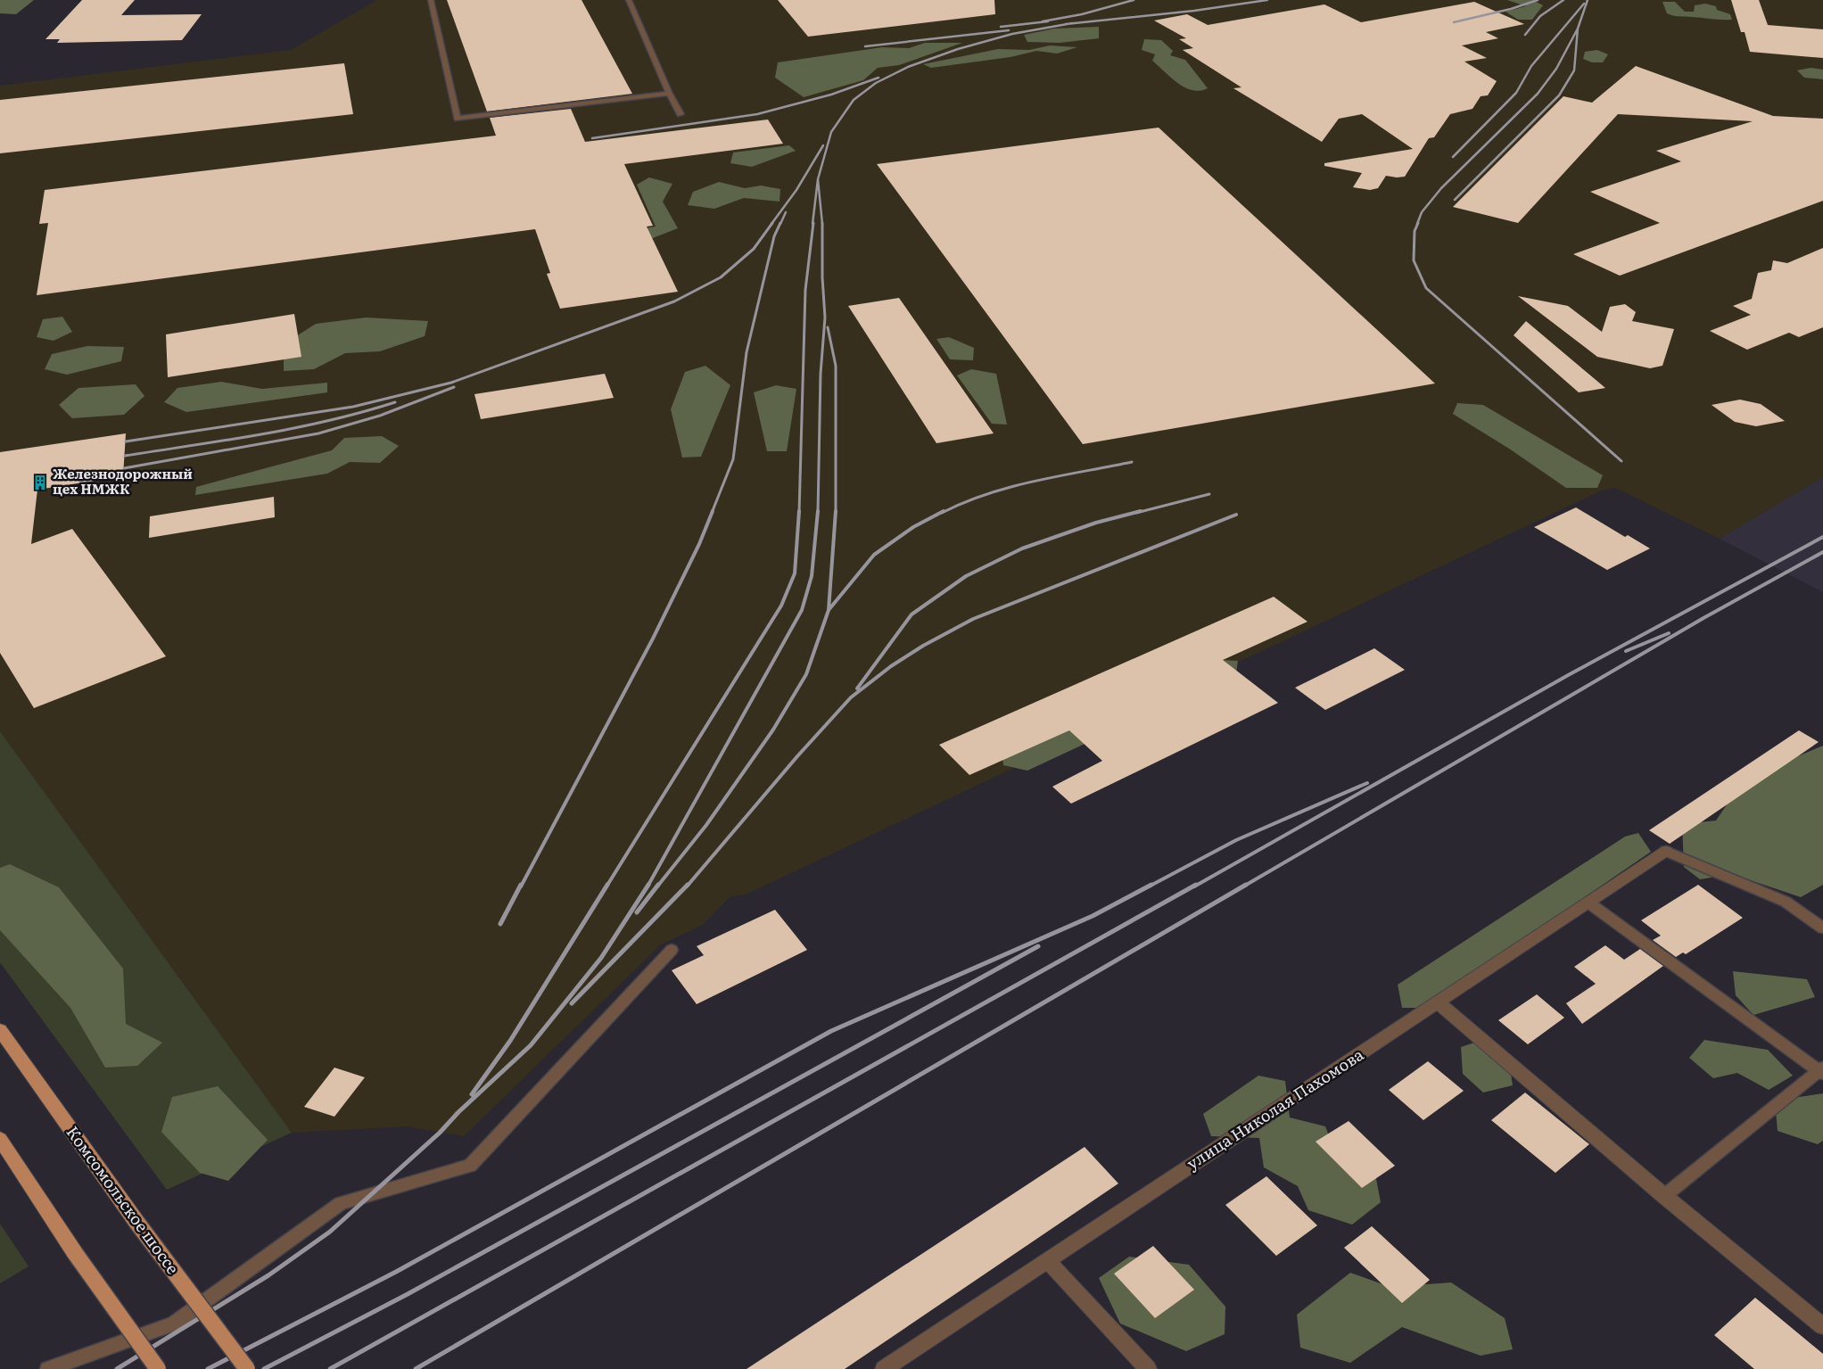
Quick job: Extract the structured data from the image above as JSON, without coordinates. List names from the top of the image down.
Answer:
{
  "streets": {
    "main road": ["Комсомольское шоссе"],
    "street": ["улица Николая Пахомова"]
  },
  "places": {
    "building": ["Железнодорожный цех НМЖК"]
  }
}
